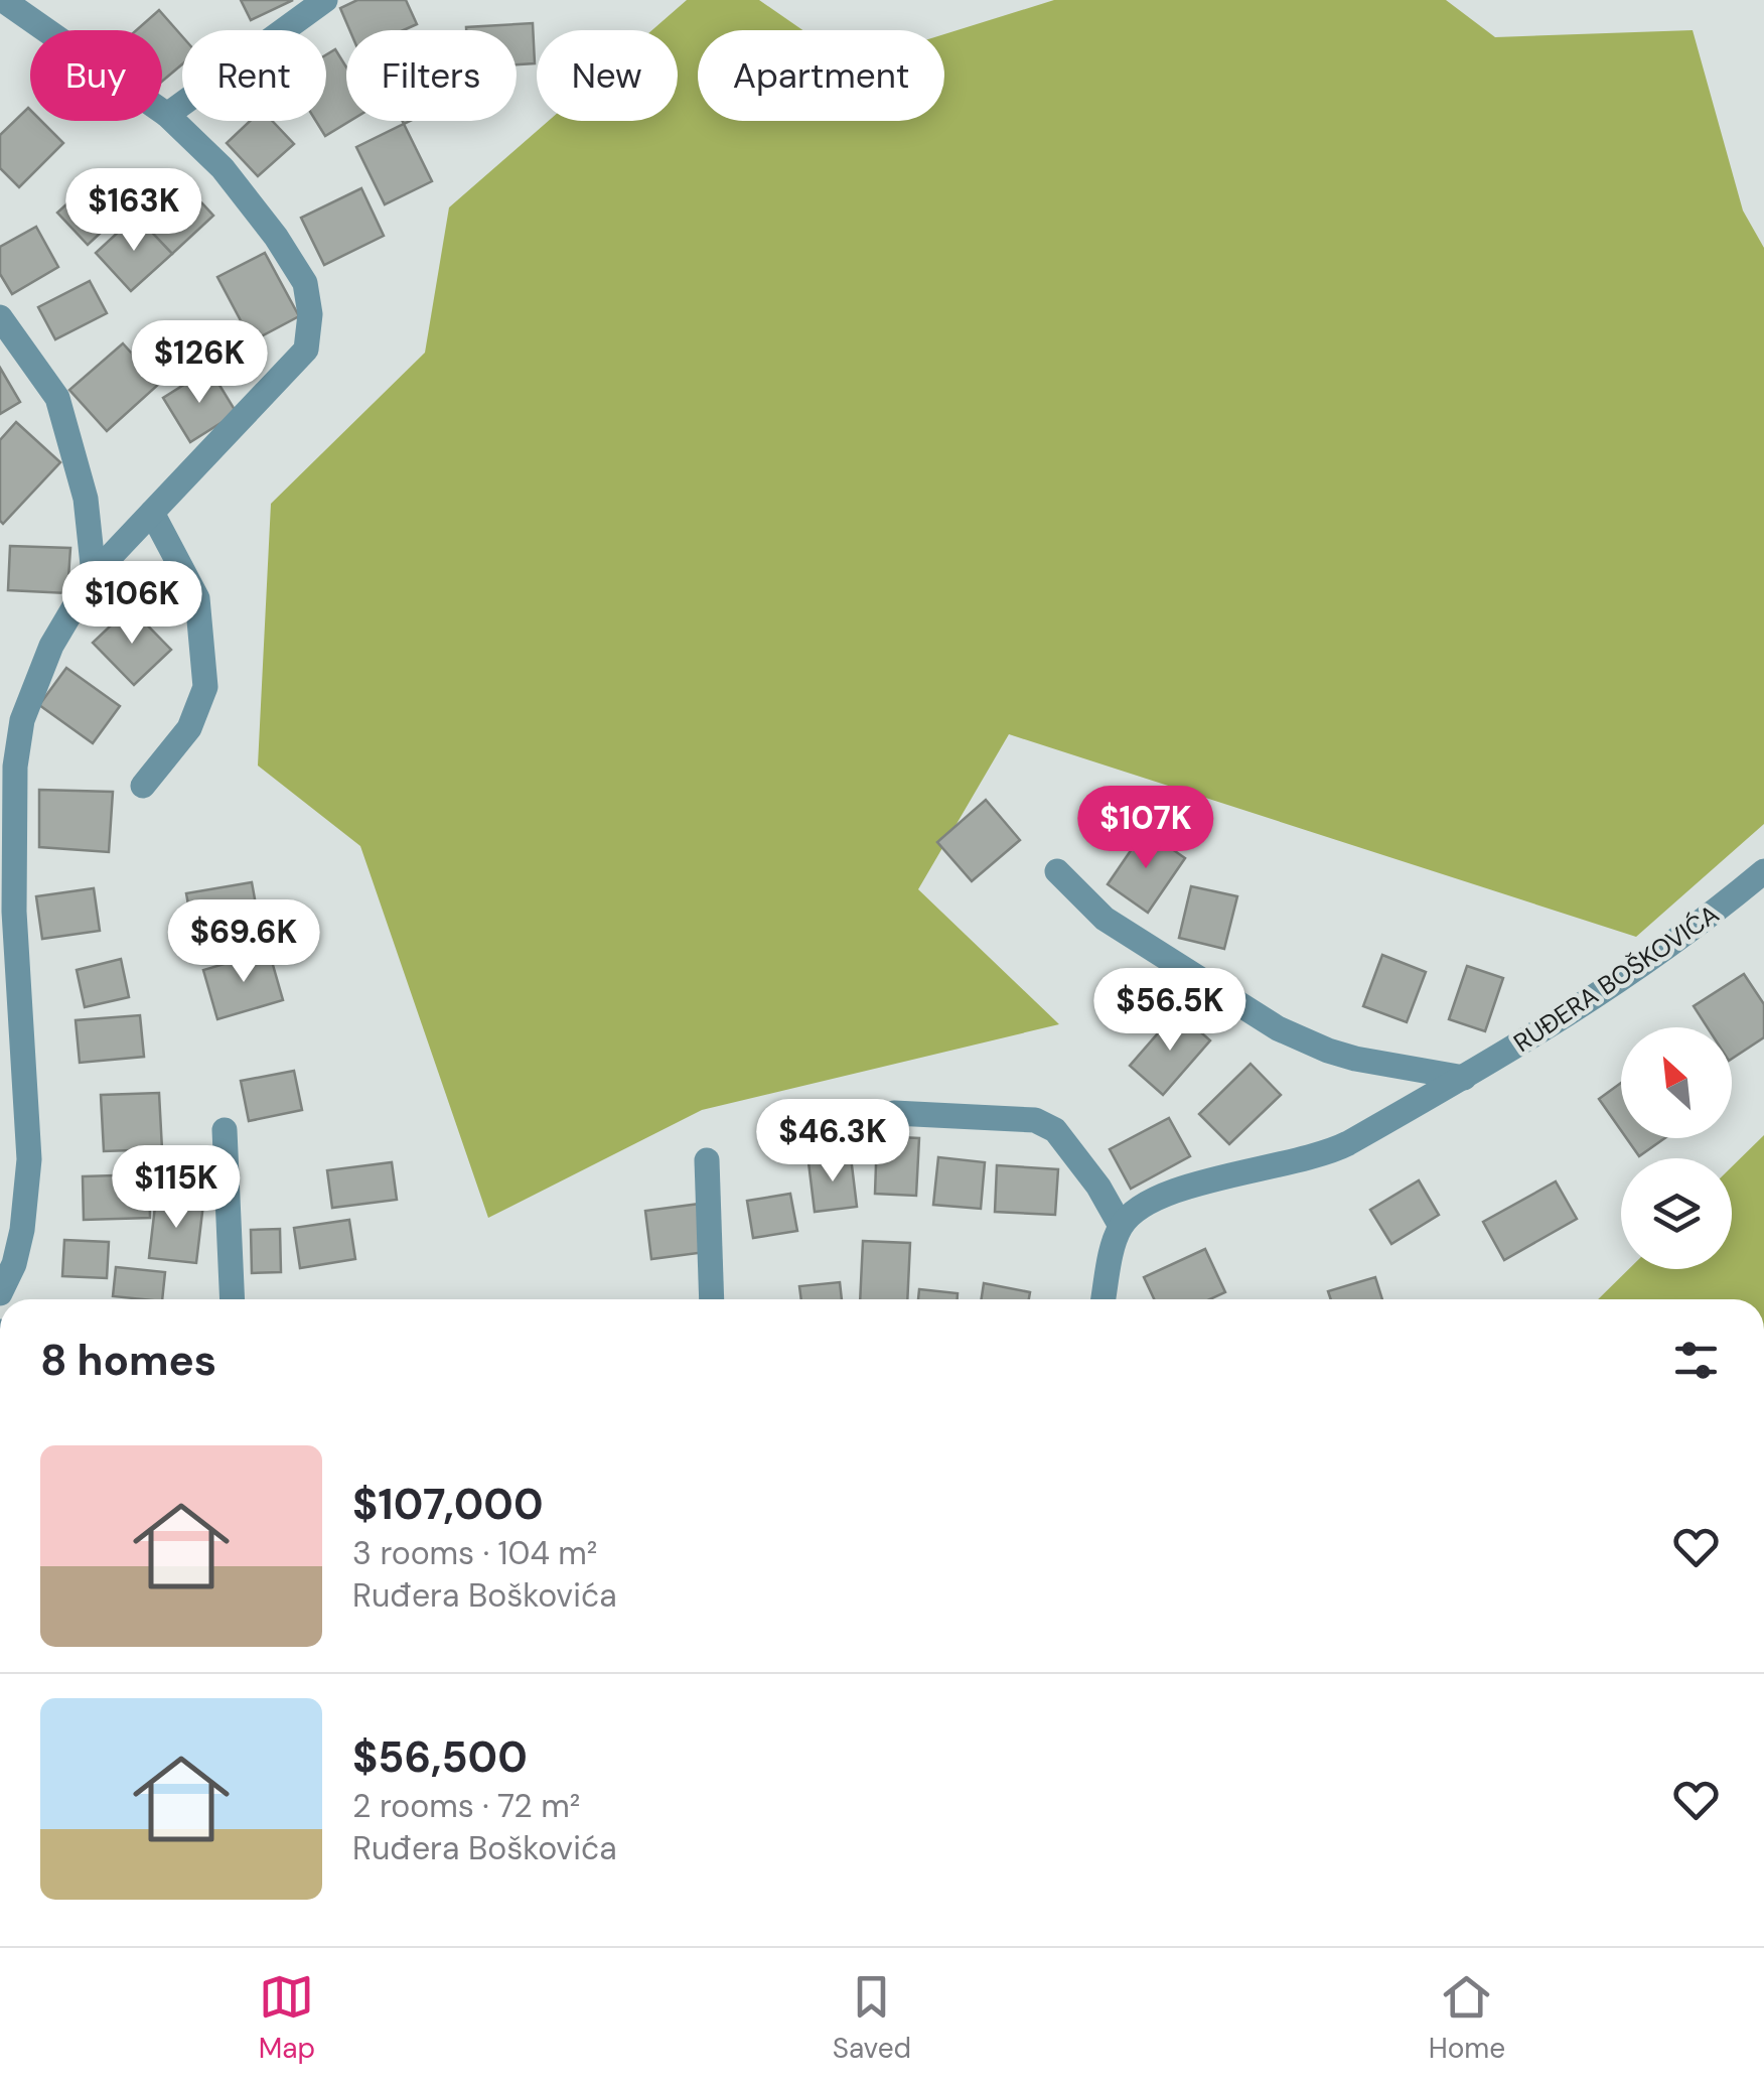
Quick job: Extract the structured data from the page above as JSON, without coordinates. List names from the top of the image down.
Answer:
{
  "streets": {
    "street": ["RUĐERA BOŠKOVIĆA"]
  },
  "north": "top left",
  "page": {
    "chip": [
      "Buy",
      "Rent",
      "Filters",
      "New",
      "Apartment"
    ],
    "price": [
      "$163K",
      "$126K",
      "$106K",
      "$107K",
      "$69.6K",
      "$56.5K",
      "$46.3K",
      "$115K"
    ],
    "heading": "8 homes",
    "list": [
      {
        "name": "$107,000",
        "note": "3 rooms · 104 m² · Ruđera Boškovića"
      },
      {
        "name": "$56,500",
        "note": "2 rooms · 72 m² · Ruđera Boškovića"
      }
    ],
    "tabs": ["Map", "Saved", "Home"]
  }
}
